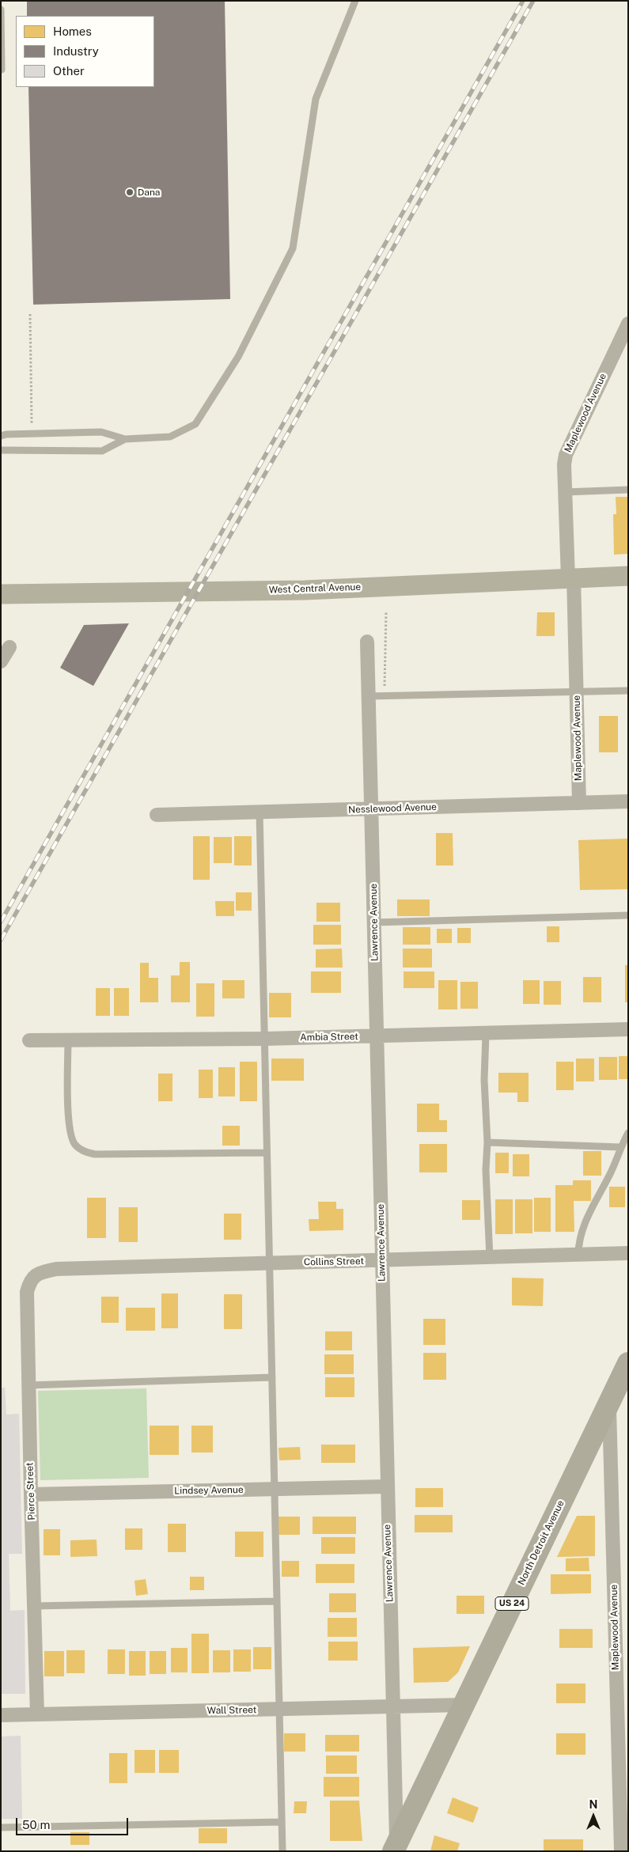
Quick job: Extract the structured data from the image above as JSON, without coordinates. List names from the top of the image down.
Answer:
{
  "streets": {
    "main road": ["West Central Avenue", "North Detroit Avenue", "US 24"],
    "street": [
      "Maplewood Avenue",
      "Nesslewood Avenue",
      "Lawrence Avenue",
      "Ambia Street",
      "Collins Street",
      "Lindsey Avenue",
      "Pierce Street",
      "Wall Street"
    ]
  },
  "crossings": [
    ["Maplewood Avenue", "West Central Avenue"],
    ["Maplewood Avenue", "Nesslewood Avenue"],
    ["Maplewood Avenue", "North Detroit Avenue"],
    ["Nesslewood Avenue", "Lawrence Avenue"],
    ["Lawrence Avenue", "Ambia Street"],
    ["Lawrence Avenue", "Collins Street"],
    ["Lawrence Avenue", "Lindsey Avenue"],
    ["Lawrence Avenue", "North Detroit Avenue"],
    ["Lawrence Avenue", "Wall Street"],
    ["Collins Street", "Pierce Street"],
    ["Lindsey Avenue", "Pierce Street"],
    ["Pierce Street", "Wall Street"],
    ["North Detroit Avenue", "Wall Street"]
  ],
  "places": ["Dana"],
  "legend": ["Homes", "Industry", "Other"],
  "scale_bar": "50 m",
  "north": "top"
}
